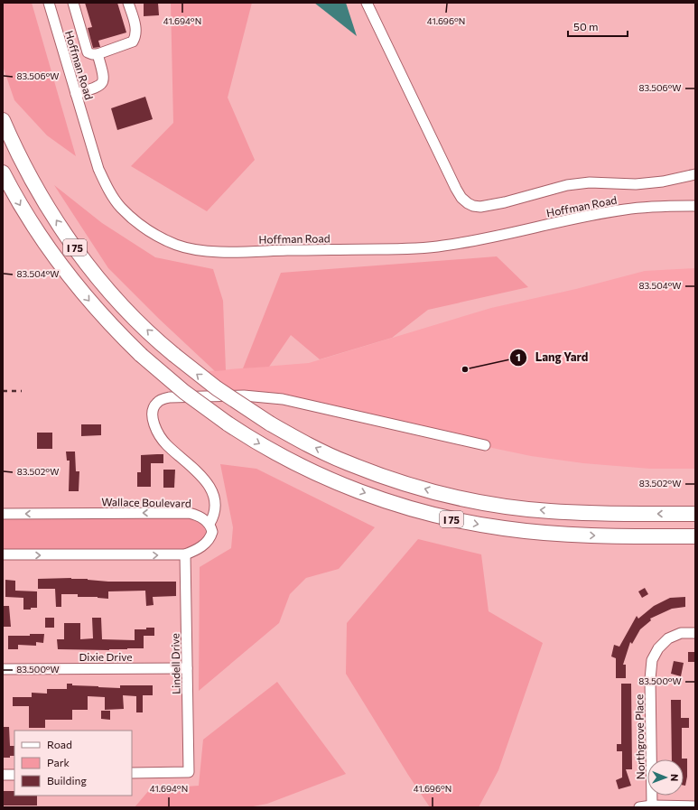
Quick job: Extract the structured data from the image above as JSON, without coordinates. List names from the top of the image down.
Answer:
{
  "streets": {
    "highway": ["I 75"],
    "street": [
      "Hoffman Road",
      "Wallace Boulevard",
      "Dixie Drive",
      "Lindell Drive",
      "Northgrove Place"
    ]
  },
  "crossings": [
    ["Dixie Drive", "Lindell Drive"]
  ],
  "places": ["Lang Yard"],
  "legend": ["Road", "Park", "Building"],
  "scale_bar": "50 m",
  "north": "right",
  "coordinates": [
    "41.694°N",
    "41.696°N",
    "83.506°W",
    "83.504°W",
    "83.502°W",
    "83.500°W"
  ]
}
